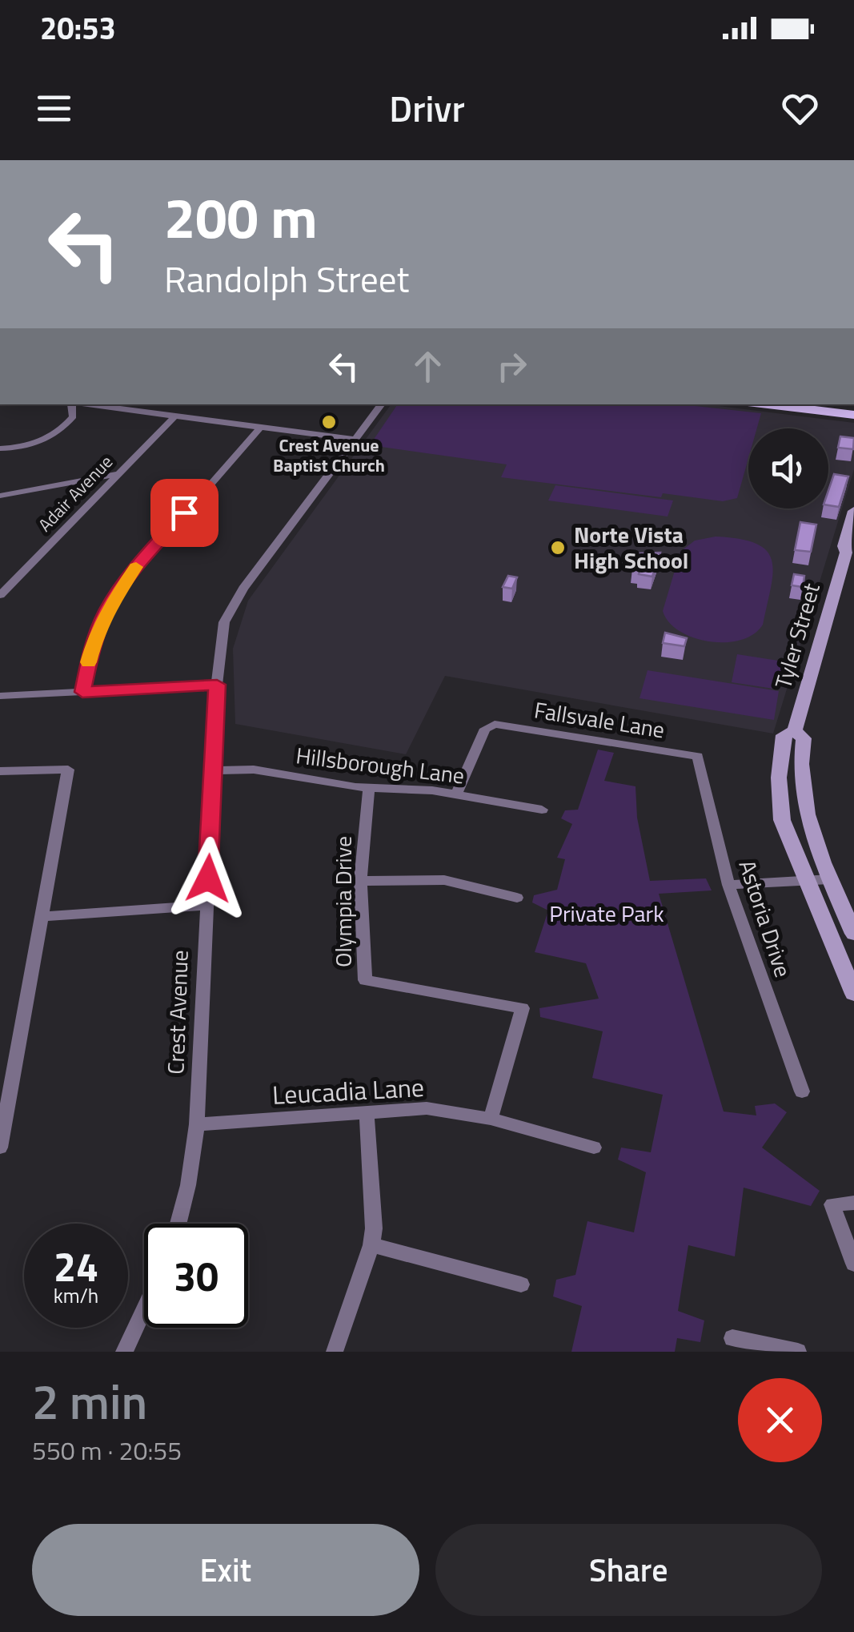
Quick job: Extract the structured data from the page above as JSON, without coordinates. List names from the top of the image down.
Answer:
{
  "streets": {
    "main road": ["Tyler Street"],
    "street": [
      "Adair Avenue",
      "Fallsvale Lane",
      "Hillsborough Lane",
      "Olympia Drive",
      "Astoria Drive",
      "Crest Avenue",
      "Leucadia Lane"
    ]
  },
  "crossings": [
    ["Fallsvale Lane", "Hillsborough Lane"],
    ["Fallsvale Lane", "Astoria Drive"],
    ["Hillsborough Lane", "Olympia Drive"],
    ["Hillsborough Lane", "Crest Avenue"],
    ["Olympia Drive", "Leucadia Lane"],
    ["Crest Avenue", "Leucadia Lane"]
  ],
  "parks": ["Private Park"],
  "places": ["Crest Avenue Baptist Church", "Norte Vista High School"],
  "page": {
    "status": "20:53",
    "header": "Drivr",
    "turn": ["200 m", "Randolph Street"],
    "speed": "24 km/h",
    "limit": "30",
    "heading": ["2 min", "550 m · 20:55"],
    "buttons": ["Exit", "Share"]
  }
}
